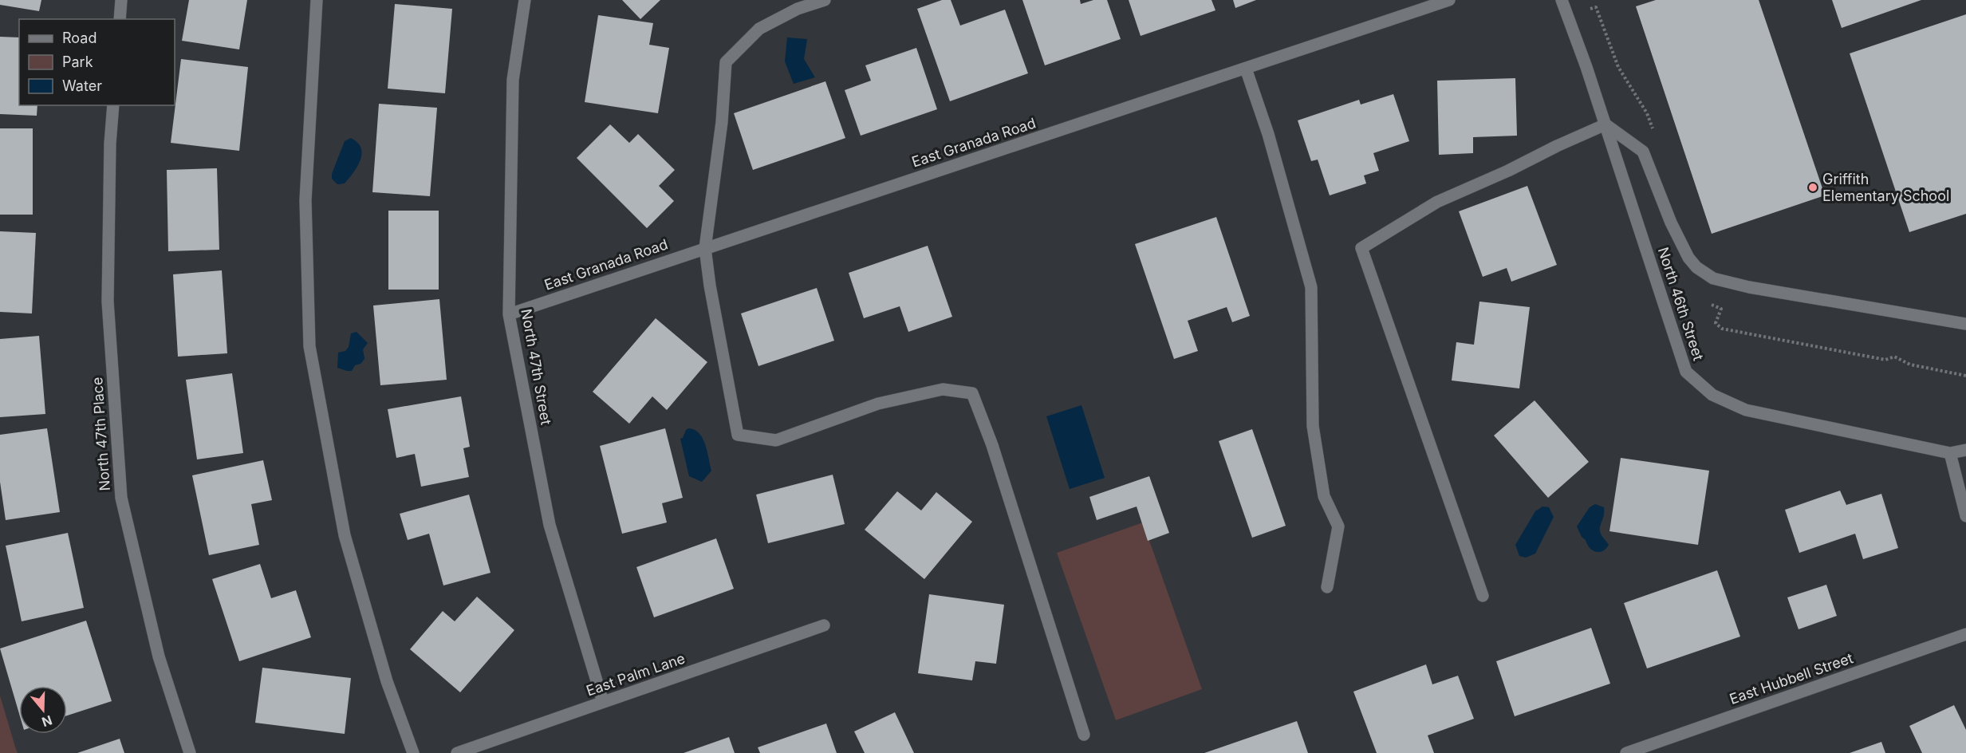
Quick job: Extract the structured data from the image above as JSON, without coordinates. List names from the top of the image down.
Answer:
{
  "streets": {
    "street": [
      "East Granada Road",
      "North 46th Street",
      "North 47th Street",
      "North 47th Place",
      "East Palm Lane",
      "East Hubbell Street"
    ]
  },
  "crossings": [
    ["East Granada Road", "North 47th Street"],
    ["North 47th Street", "East Palm Lane"]
  ],
  "places": ["Griffith Elementary School"],
  "legend": ["Road", "Park", "Water"],
  "north": "bottom"
}
